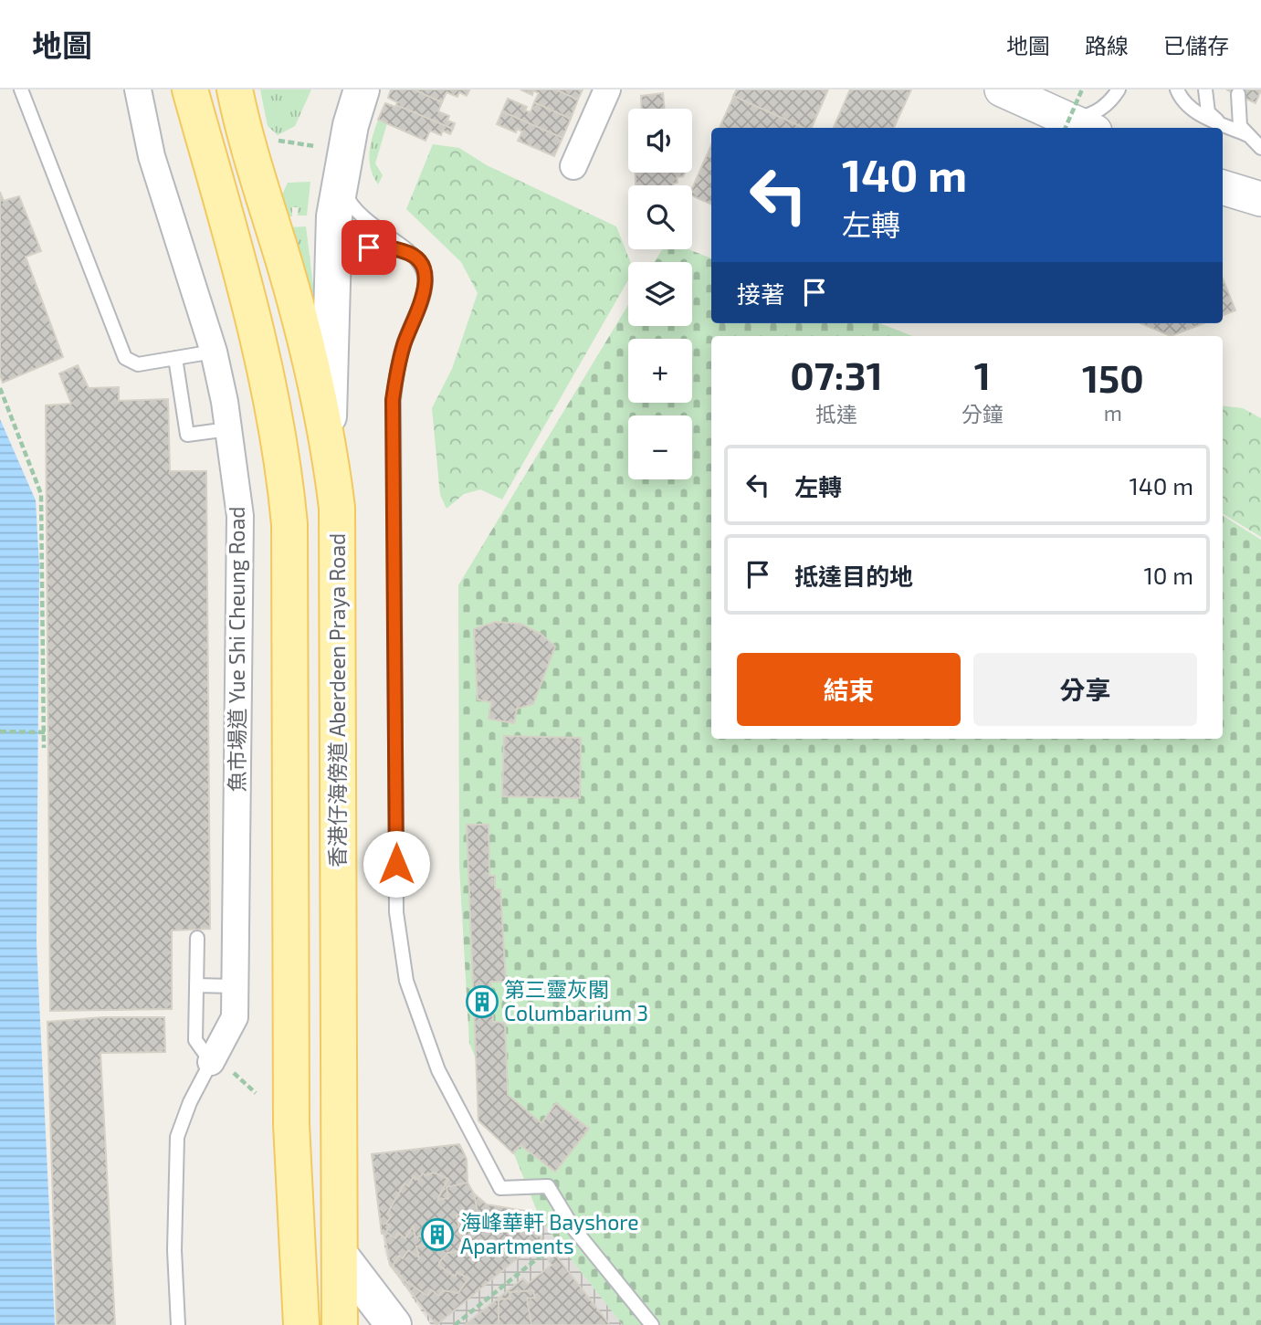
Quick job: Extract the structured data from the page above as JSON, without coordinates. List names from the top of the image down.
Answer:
{
  "streets": {
    "main road": ["香港仔海傍道 Aberdeen Praya Road"],
    "street": ["魚市場道 Yue Shi Cheung Road"]
  },
  "places": {
    "building": ["第三靈灰閣 Columbarium 3", "海峰華軒 Bayshore Apartments"]
  },
  "page": {
    "header": "地圖",
    "nav": ["地圖", "路線", "已儲存"],
    "map_buttons": ["+", "−"],
    "turn": ["140 m", "左轉"],
    "then": "接著",
    "eta": [
      "07:31",
      "抵達",
      "1",
      "分鐘",
      "150",
      "m"
    ],
    "list": [
      {
        "name": "左轉",
        "value": "140 m"
      },
      {
        "name": "抵達目的地",
        "value": "10 m"
      }
    ],
    "buttons": ["結束", "分享"]
  }
}
